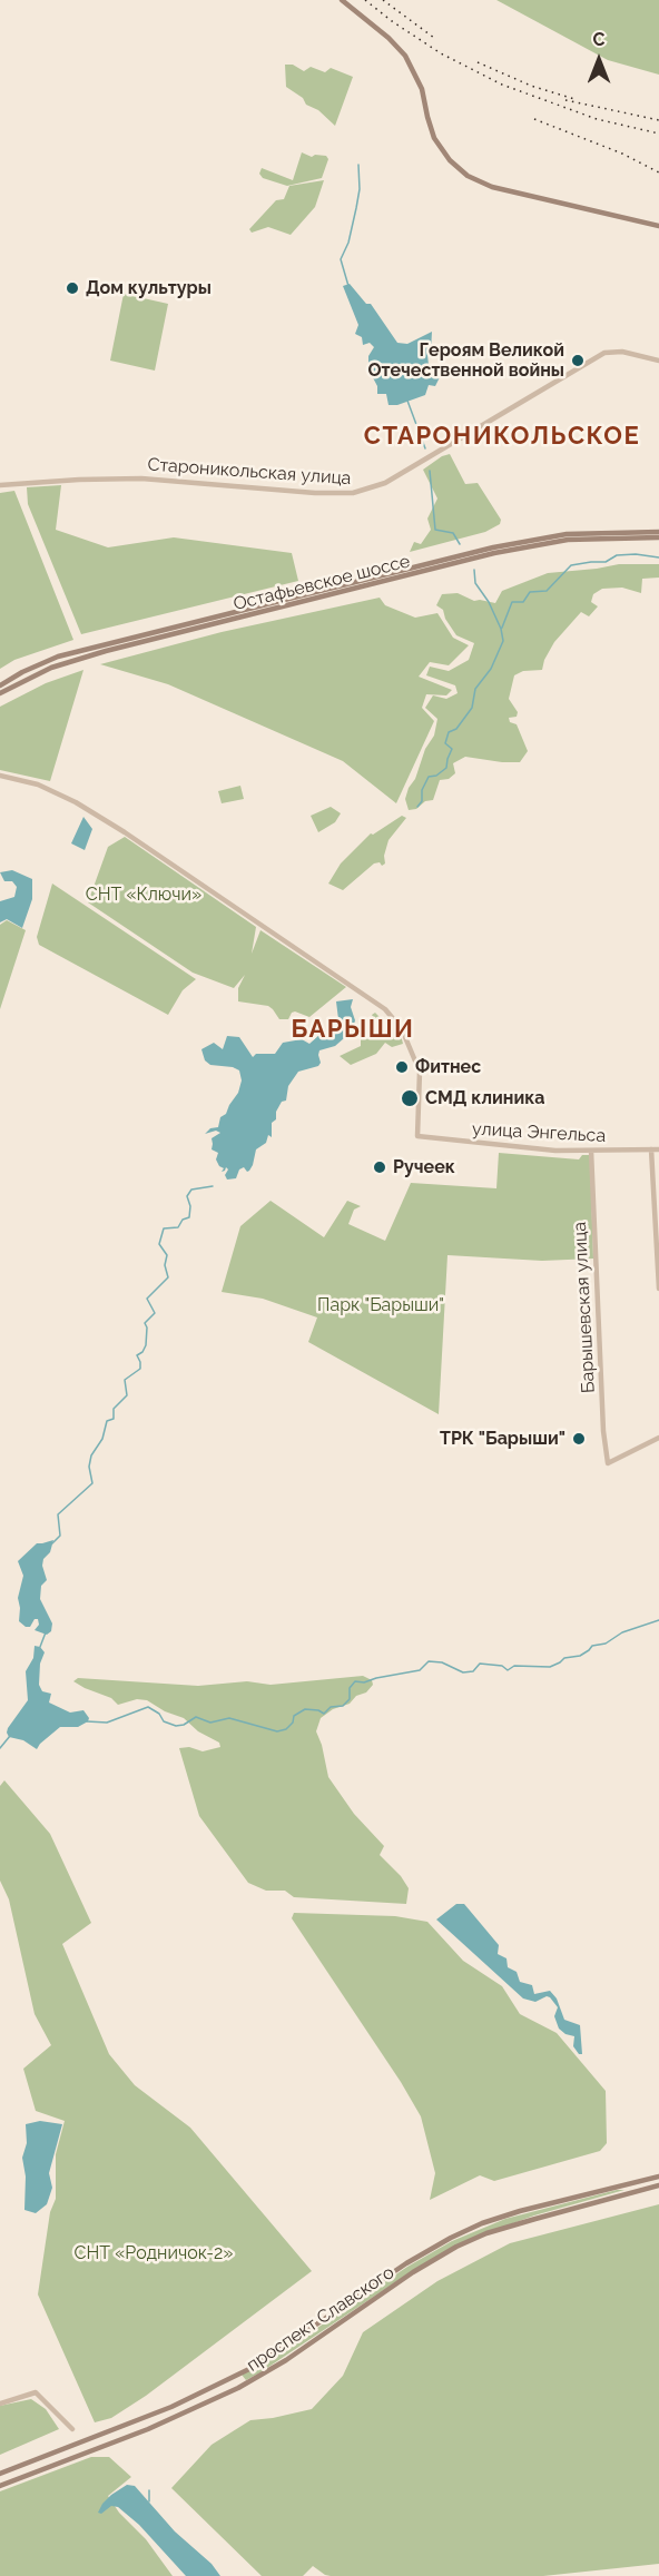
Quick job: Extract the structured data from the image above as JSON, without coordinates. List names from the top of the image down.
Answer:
{
  "streets": {
    "main road": ["Остафьевское шоссе", "проспект Славского"],
    "street": ["Староникольская улица", "улица Энгельса", "Барышевская улица"]
  },
  "crossings": [
    ["улица Энгельса", "Барышевская улица"]
  ],
  "districts": ["СТАРОНИКОЛЬСКОЕ", "БАРЫШИ"],
  "parks": ["СНТ «Ключи»", "Парк \"Барыши\"", "СНТ «Родничок-2»"],
  "places": [
    "Дом культуры",
    "Героям Великой Отечественной войны",
    "Фитнес",
    "СМД клиника",
    "Ручеек",
    "ТРК \"Барыши\""
  ],
  "north": "top"
}
